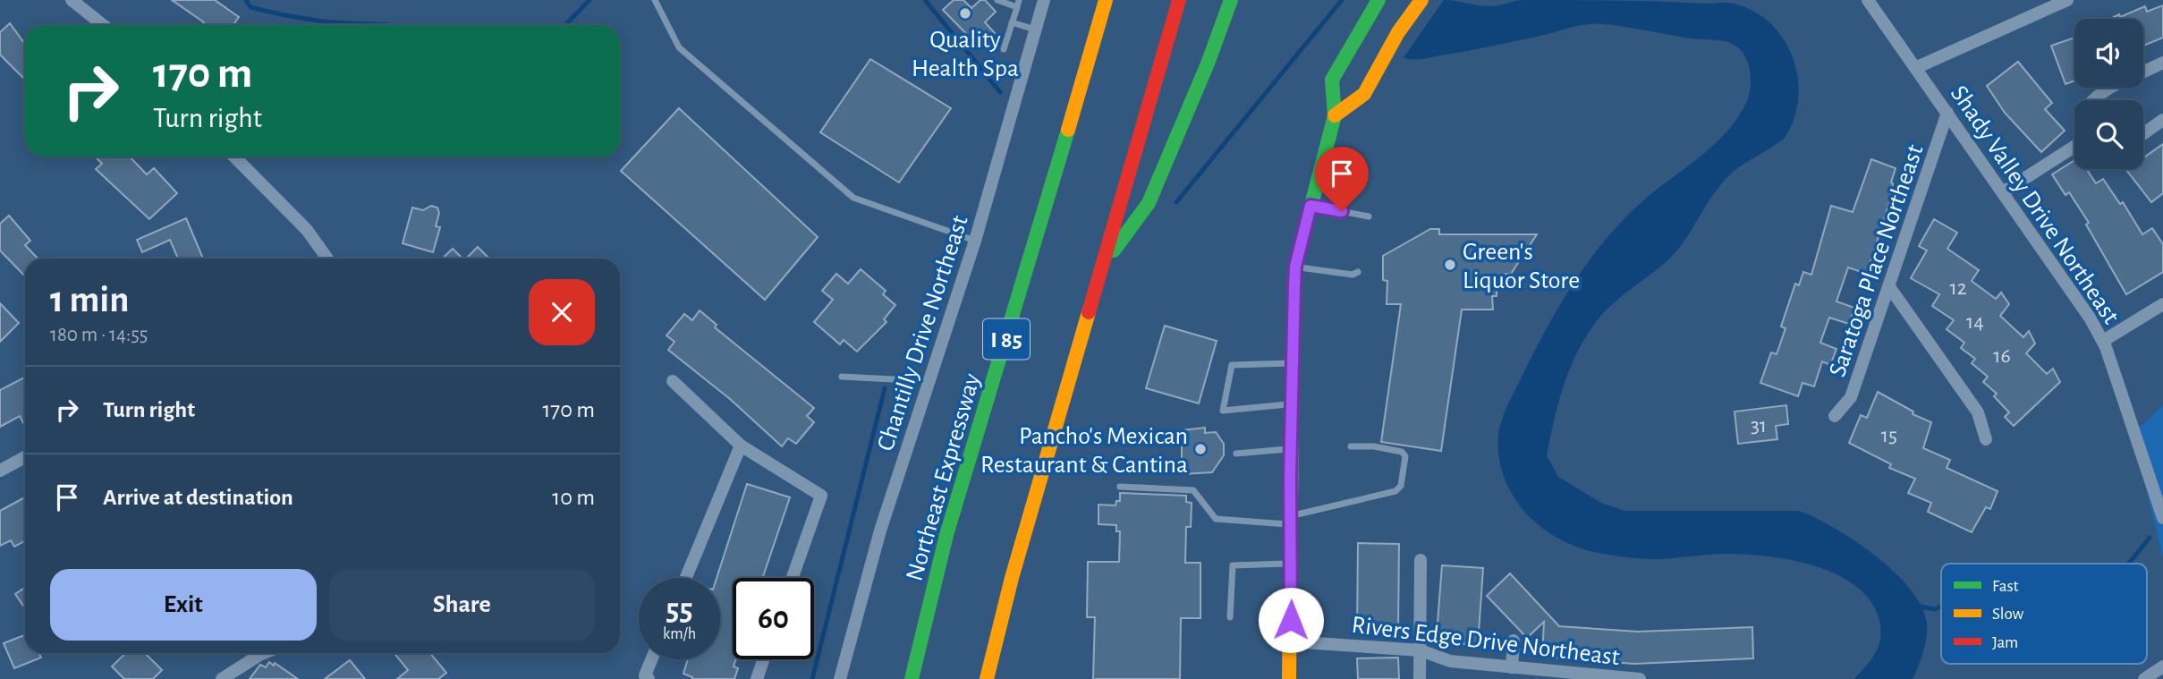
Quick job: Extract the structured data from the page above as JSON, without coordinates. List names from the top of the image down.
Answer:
{
  "streets": {
    "main road": ["I 85", "Northeast Expressway"],
    "street": [
      "Shady Valley Drive Northeast",
      "Saratoga Place Northeast",
      "Chantilly Drive Northeast",
      "Rivers Edge Drive Northeast"
    ]
  },
  "crossings": [
    ["Shady Valley Drive Northeast", "Saratoga Place Northeast"]
  ],
  "places": ["Quality Health Spa", "Green's Liquor Store", "Pancho's Mexican Restaurant & Cantina"],
  "house_numbers": [
    "12",
    "14",
    "16",
    "31",
    "15"
  ],
  "legend": ["Fast", "Slow", "Jam"],
  "page": {
    "turn": ["170 m", "Turn right"],
    "heading": ["1 min", "180 m · 14:55"],
    "list": [
      {
        "name": "Turn right",
        "value": "170 m"
      },
      {
        "name": "Arrive at destination",
        "value": "10 m"
      }
    ],
    "buttons": ["Exit", "Share"],
    "speed": "55 km/h",
    "limit": "60"
  }
}
